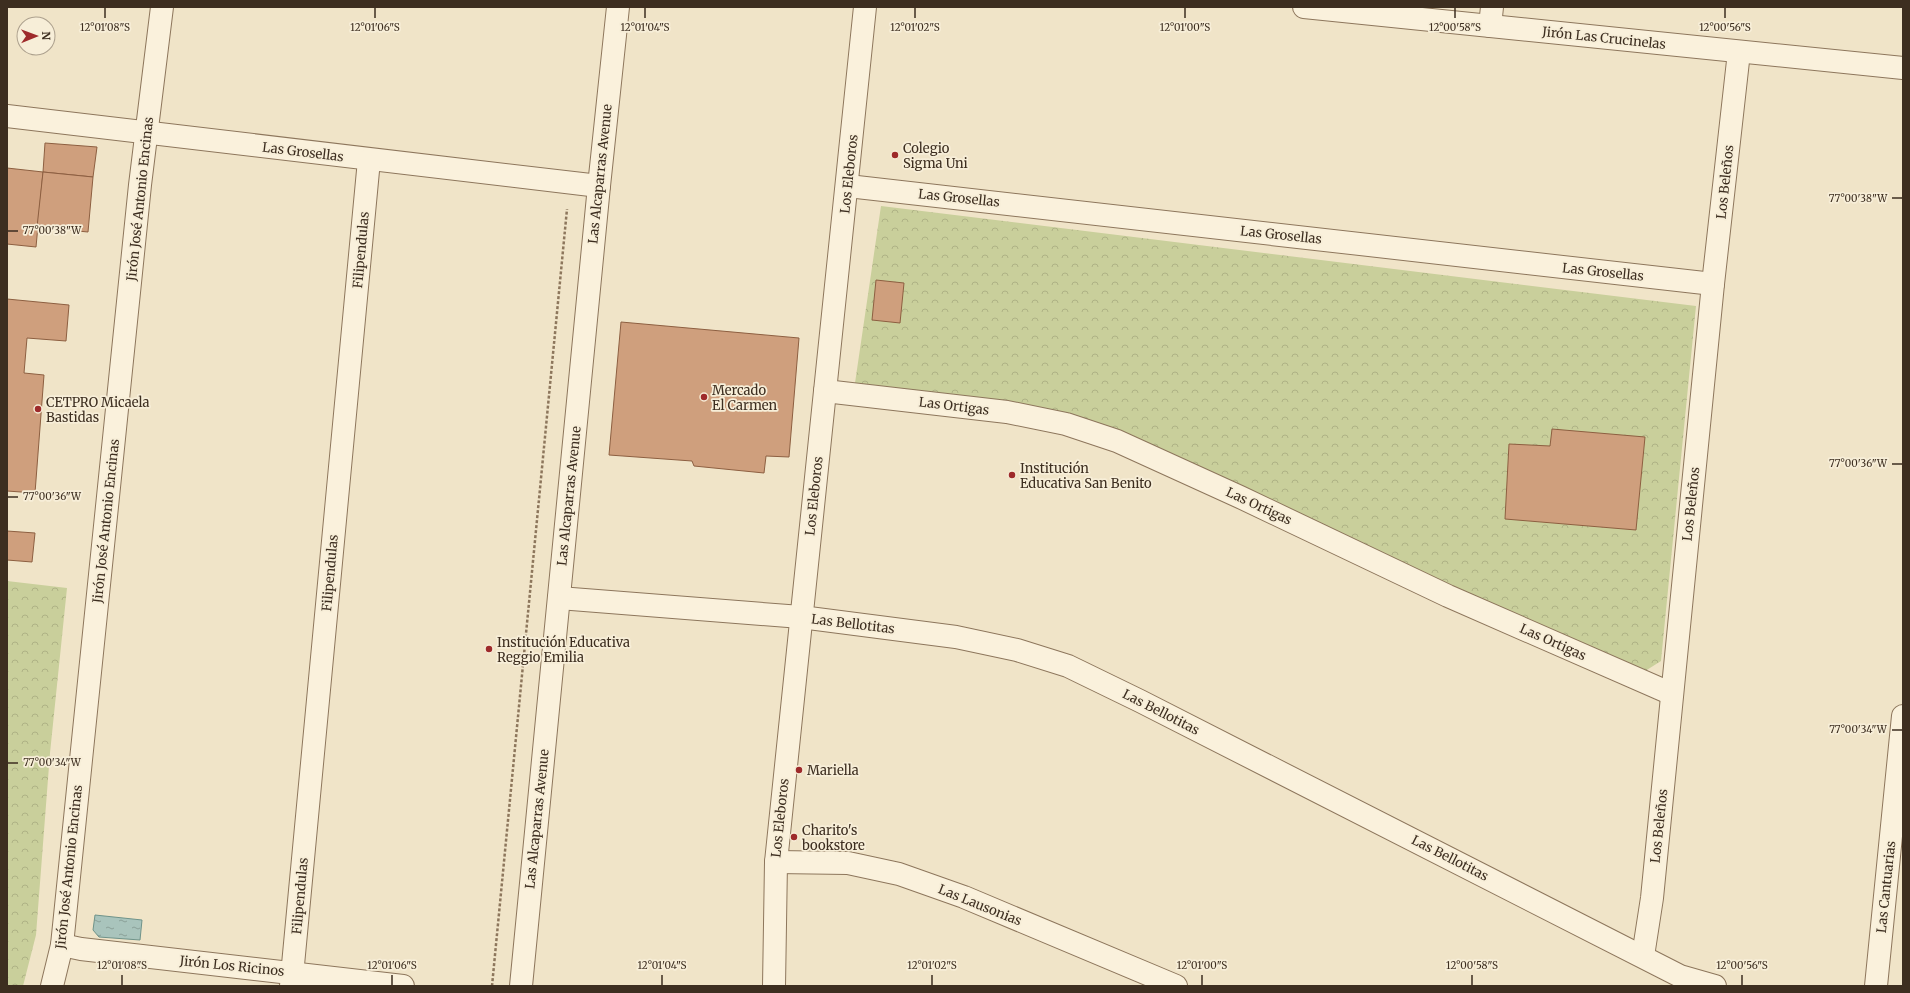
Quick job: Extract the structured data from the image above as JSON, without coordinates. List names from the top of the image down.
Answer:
{
  "streets": {
    "street": [
      "Jirón Las Crucinelas",
      "Las Grosellas",
      "Las Alcaparras Avenue",
      "Los Eleboros",
      "Los Beleños",
      "Jirón José Antonio Encinas",
      "Filipendulas",
      "Las Ortigas",
      "Las Bellotitas",
      "Las Cantuarias",
      "Las Lausonias",
      "Jirón Los Ricinos"
    ]
  },
  "crossings": [
    ["Jirón Las Crucinelas", "Los Beleños"],
    ["Las Grosellas", "Las Alcaparras Avenue"],
    ["Las Grosellas", "Los Eleboros"],
    ["Las Grosellas", "Los Beleños"],
    ["Las Grosellas", "Jirón José Antonio Encinas"],
    ["Las Grosellas", "Filipendulas"],
    ["Las Alcaparras Avenue", "Las Bellotitas"],
    ["Los Eleboros", "Las Ortigas"],
    ["Los Eleboros", "Las Bellotitas"],
    ["Los Eleboros", "Las Lausonias"],
    ["Los Beleños", "Las Ortigas"],
    ["Los Beleños", "Las Bellotitas"],
    ["Jirón José Antonio Encinas", "Jirón Los Ricinos"],
    ["Filipendulas", "Jirón Los Ricinos"]
  ],
  "places": [
    "Colegio Sigma Uni",
    "Mercado El Carmen",
    "CETPRO Micaela Bastidas",
    "Institución Educativa San Benito",
    "Institución Educativa Reggio Emilia",
    "Mariella",
    "Charito's bookstore"
  ],
  "north": "right",
  "coordinates": [
    "12°01'08\"S",
    "12°01'06\"S",
    "12°01'04\"S",
    "12°01'02\"S",
    "12°01'00\"S",
    "12°00'58\"S",
    "12°00'56\"S",
    "77°00'38\"W",
    "77°00'36\"W",
    "77°00'34\"W"
  ]
}
